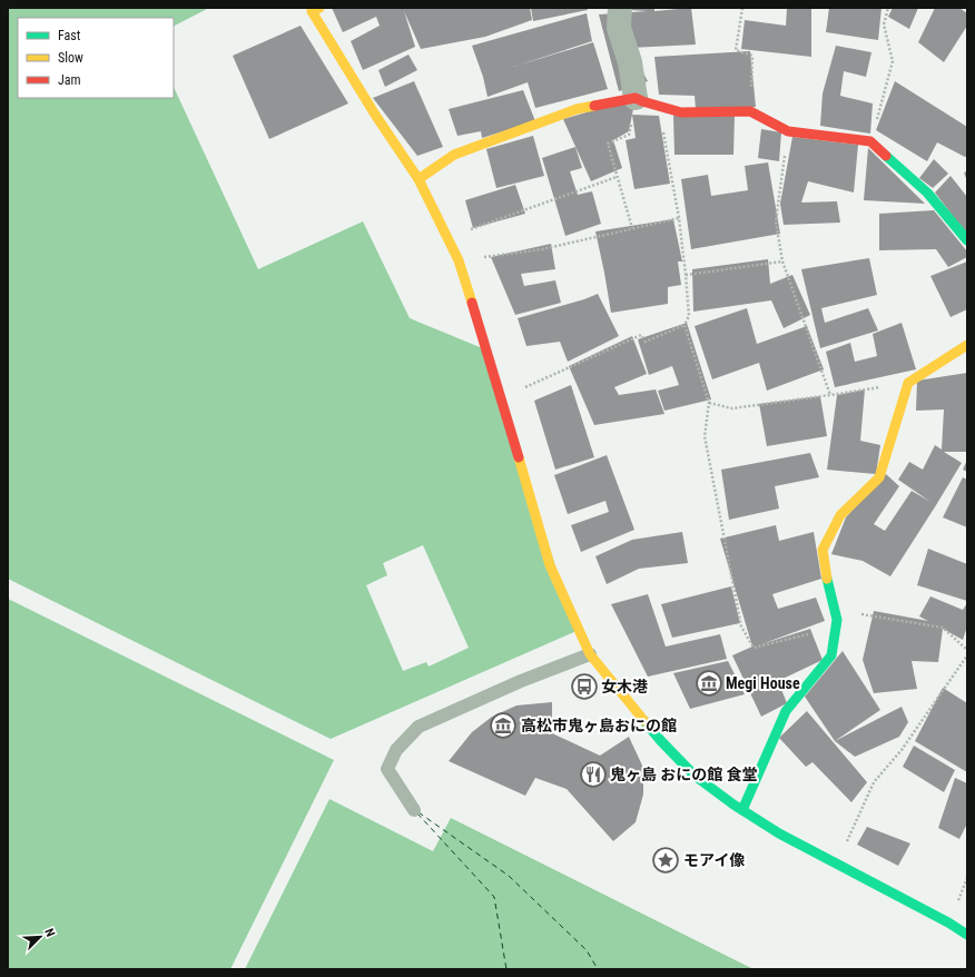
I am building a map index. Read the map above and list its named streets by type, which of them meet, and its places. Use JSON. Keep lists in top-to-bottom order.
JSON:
{
  "places": {
    "museum": ["Megi House", "高松市鬼ヶ島おにの館"],
    "bus stop": ["女木港"],
    "restaurant": ["鬼ヶ島 おにの館 食堂"],
    "place": ["モアイ像"]
  },
  "legend": ["Fast", "Slow", "Jam"],
  "north": "top right"
}
